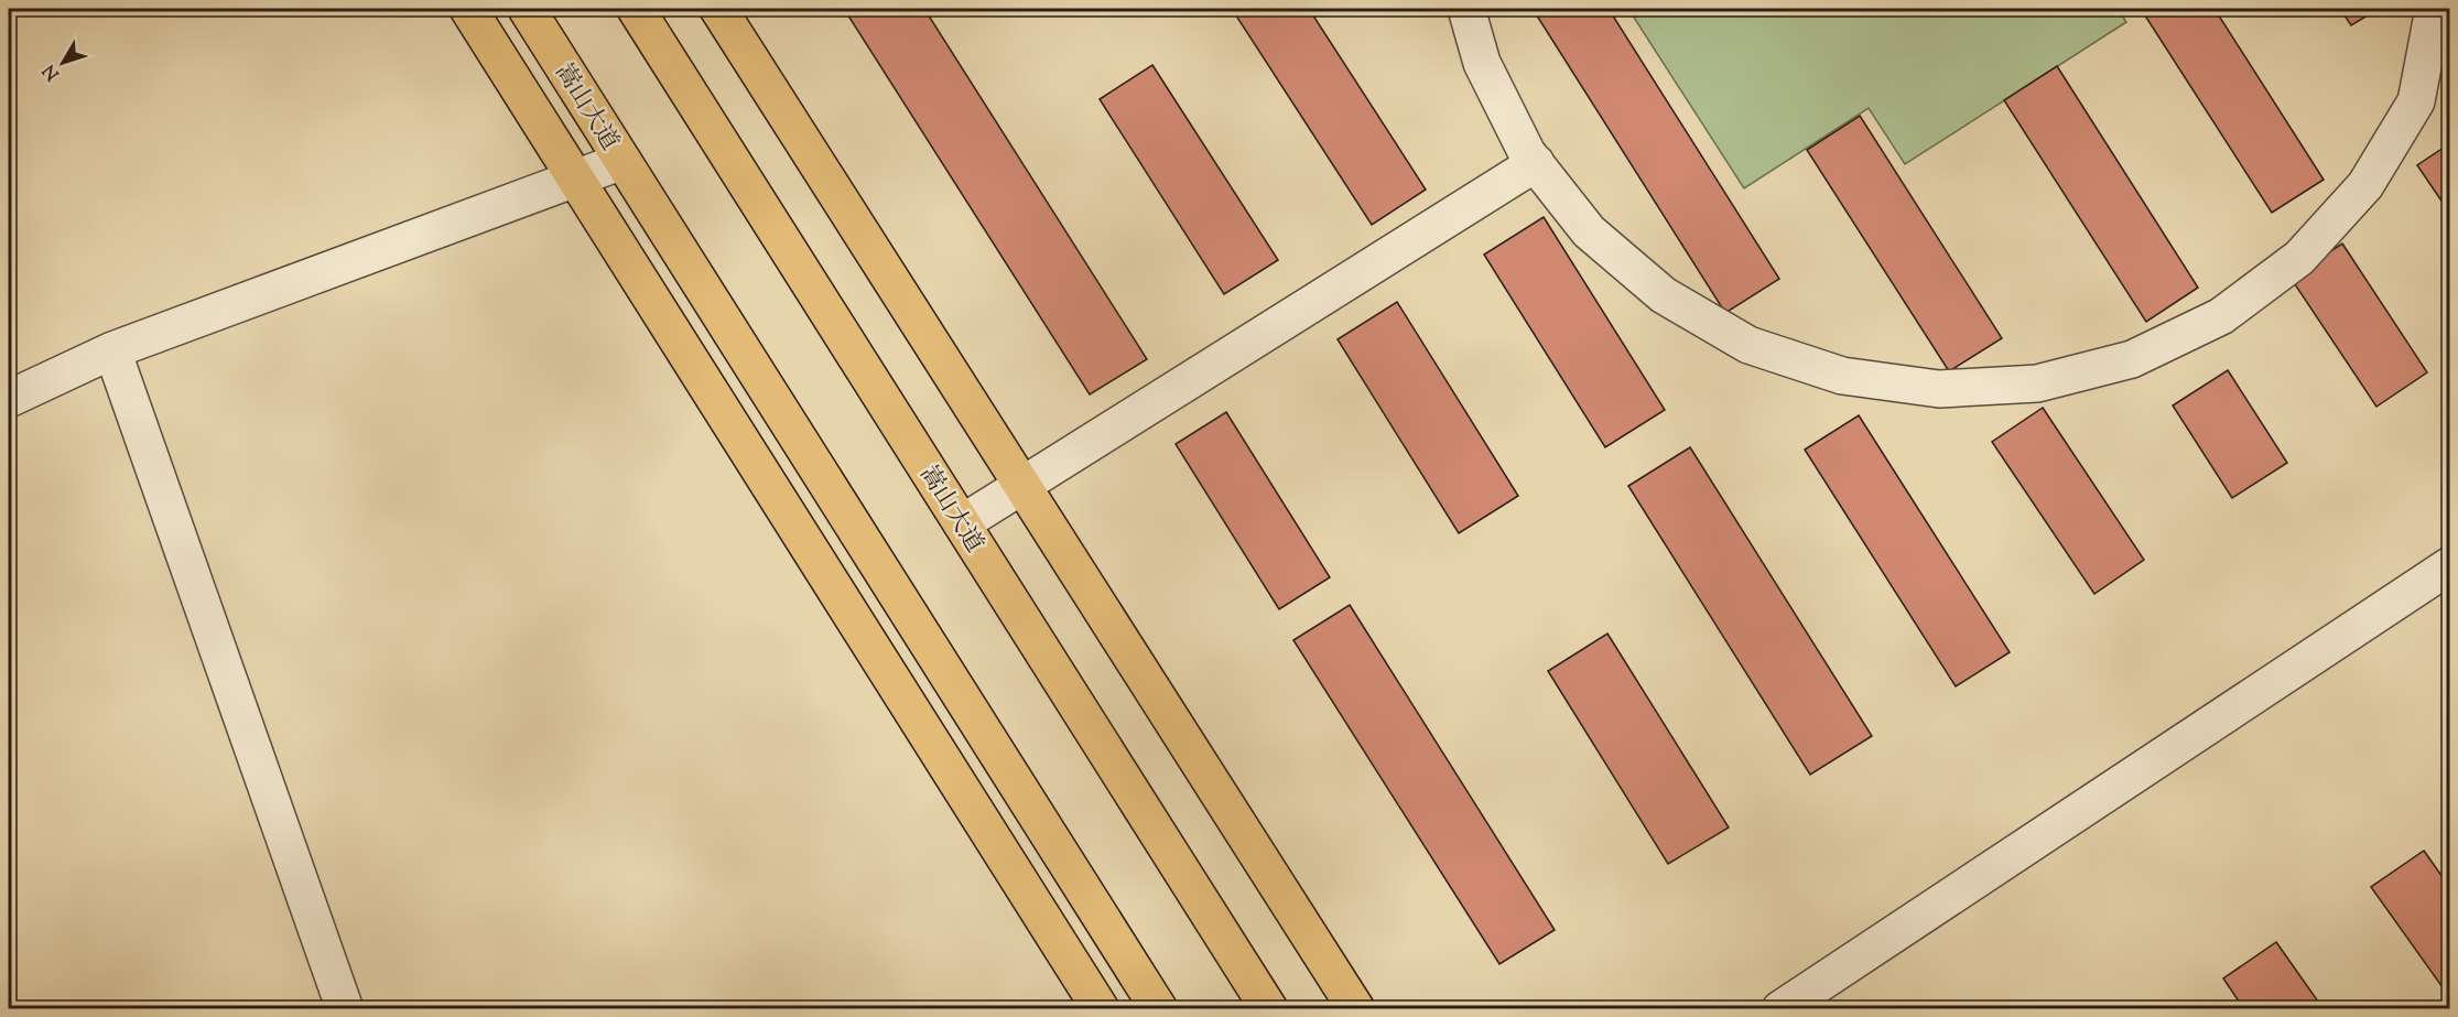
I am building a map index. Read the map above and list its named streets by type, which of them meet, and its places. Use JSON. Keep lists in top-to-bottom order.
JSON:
{
  "streets": {
    "main road": ["嵩山大道"]
  },
  "north": "bottom left"
}
